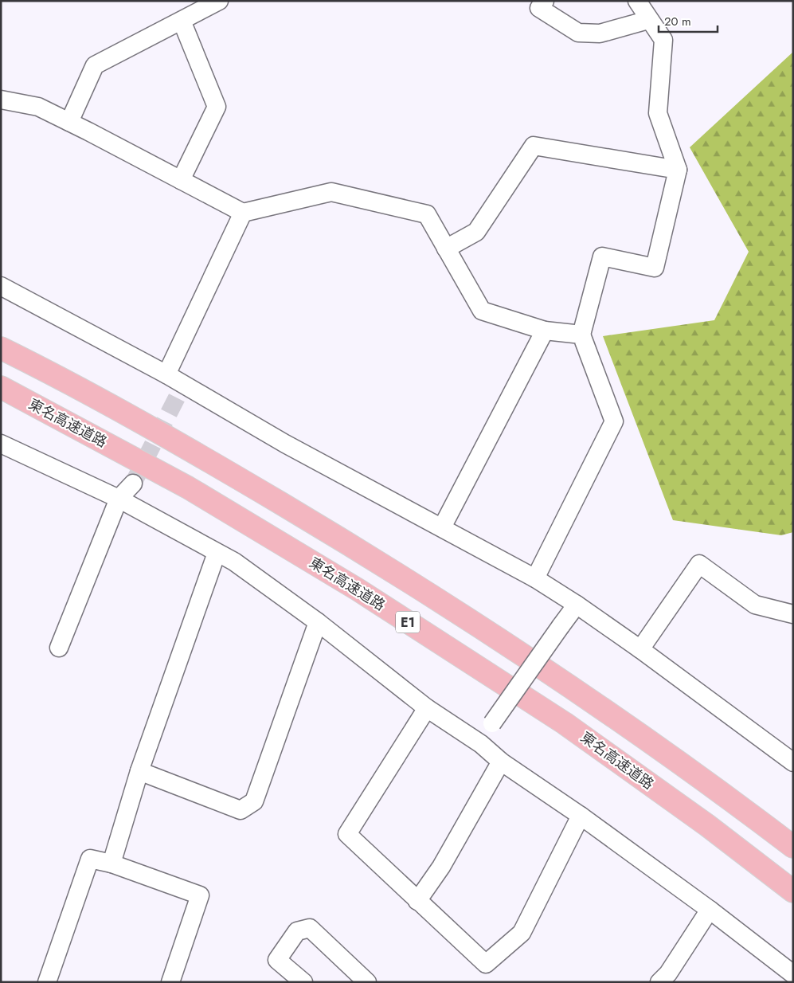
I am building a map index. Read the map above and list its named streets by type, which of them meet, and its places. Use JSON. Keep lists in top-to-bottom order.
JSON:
{
  "streets": {
    "highway": ["東名高速道路", "E1"]
  },
  "scale_bar": "20 m"
}
